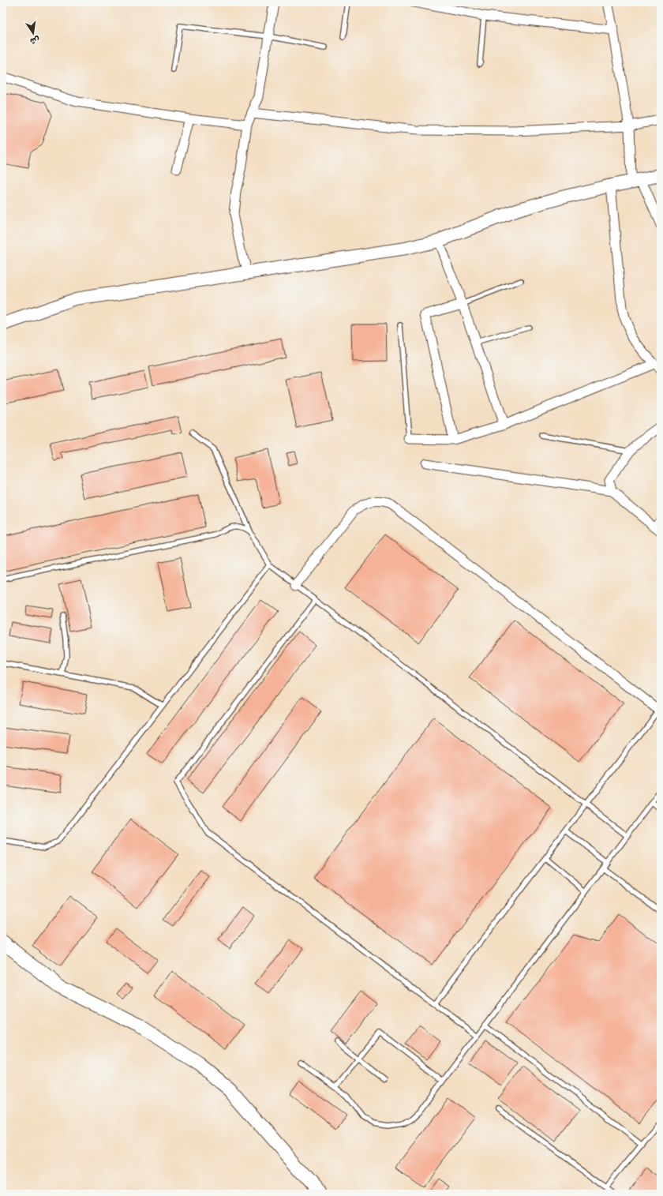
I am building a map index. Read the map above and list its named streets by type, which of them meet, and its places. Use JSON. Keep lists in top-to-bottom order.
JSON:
{
  "north": "bottom"
}
